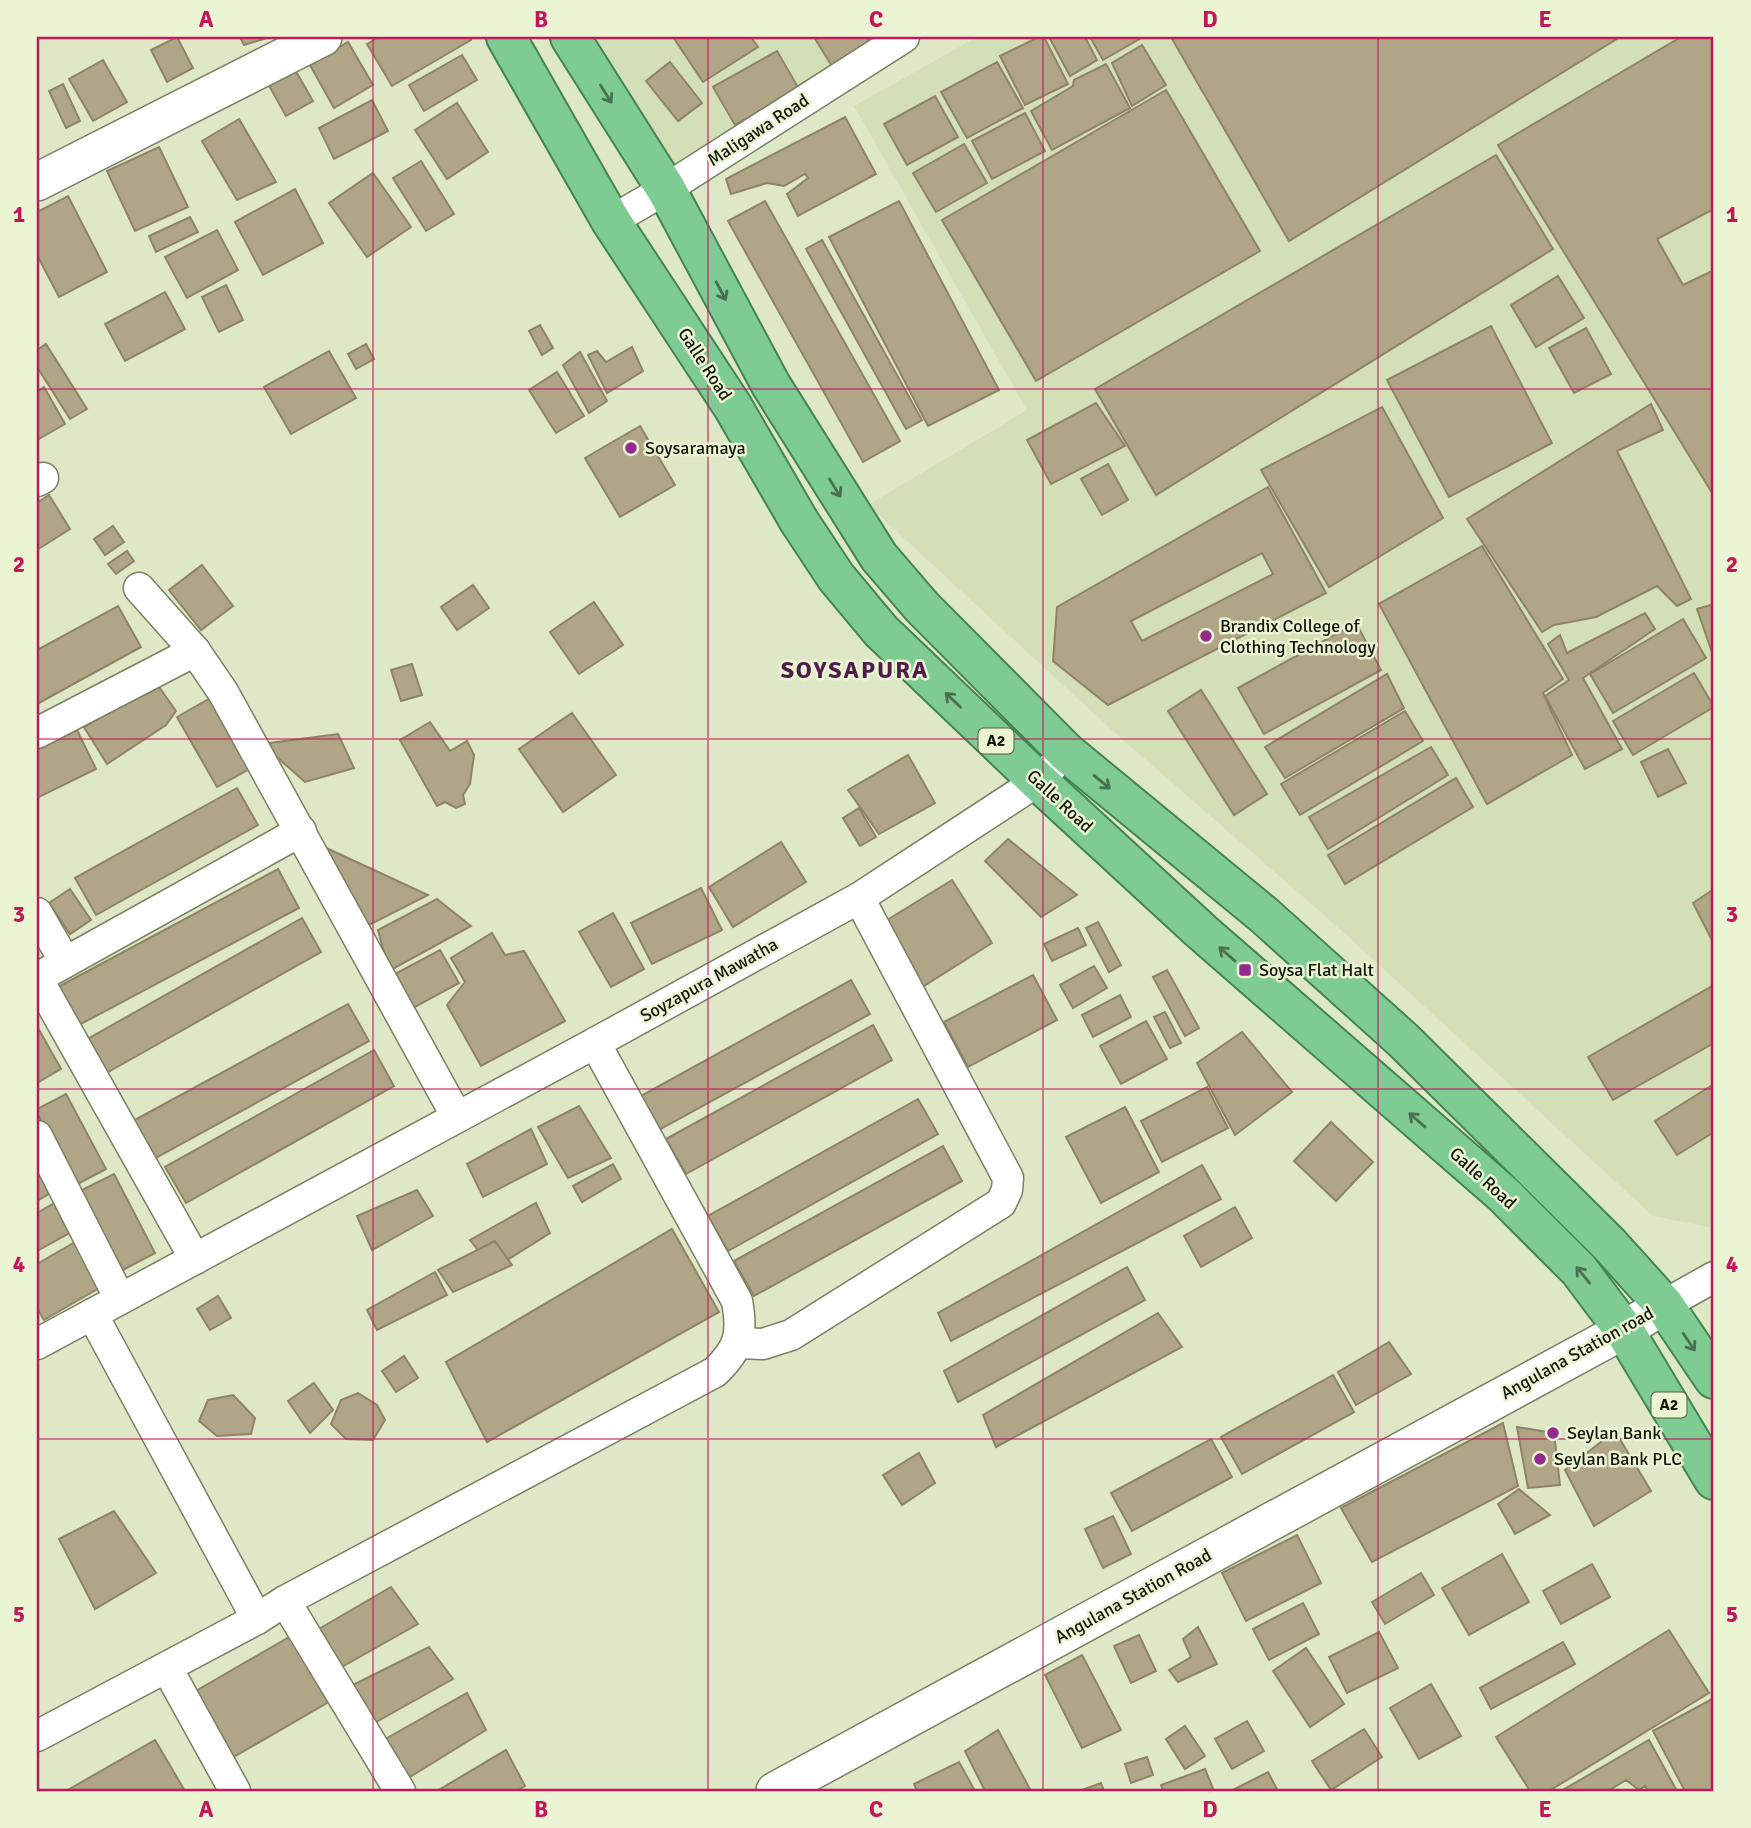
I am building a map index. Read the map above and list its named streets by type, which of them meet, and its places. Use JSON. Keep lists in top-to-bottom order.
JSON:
{
  "streets": {
    "highway": ["Galle Road", "A2"],
    "street": [
      "Maligawa Road",
      "Soyzapura Mawatha",
      "Angulana Station road",
      "Angulana Station Road"
    ]
  },
  "crossings": [
    ["Maligawa Road", "Galle Road"],
    ["Maligawa Road", "A2"],
    ["Galle Road", "Soyzapura Mawatha"],
    ["Galle Road", "Angulana Station road"],
    ["A2", "Soyzapura Mawatha"],
    ["A2", "Angulana Station road"],
    ["Angulana Station road", "Angulana Station Road"]
  ],
  "districts": ["SOYSAPURA"],
  "places": {
    "other": [
      "Soysaramaya",
      "Brandix College of Clothing Technology",
      "Seylan Bank",
      "Seylan Bank PLC"
    ],
    "transit": ["Soysa Flat Halt"]
  },
  "grid": {
    "columns": [
      "A",
      "B",
      "C",
      "D",
      "E"
    ],
    "rows": [
      "1",
      "2",
      "3",
      "4",
      "5"
    ]
  }
}
